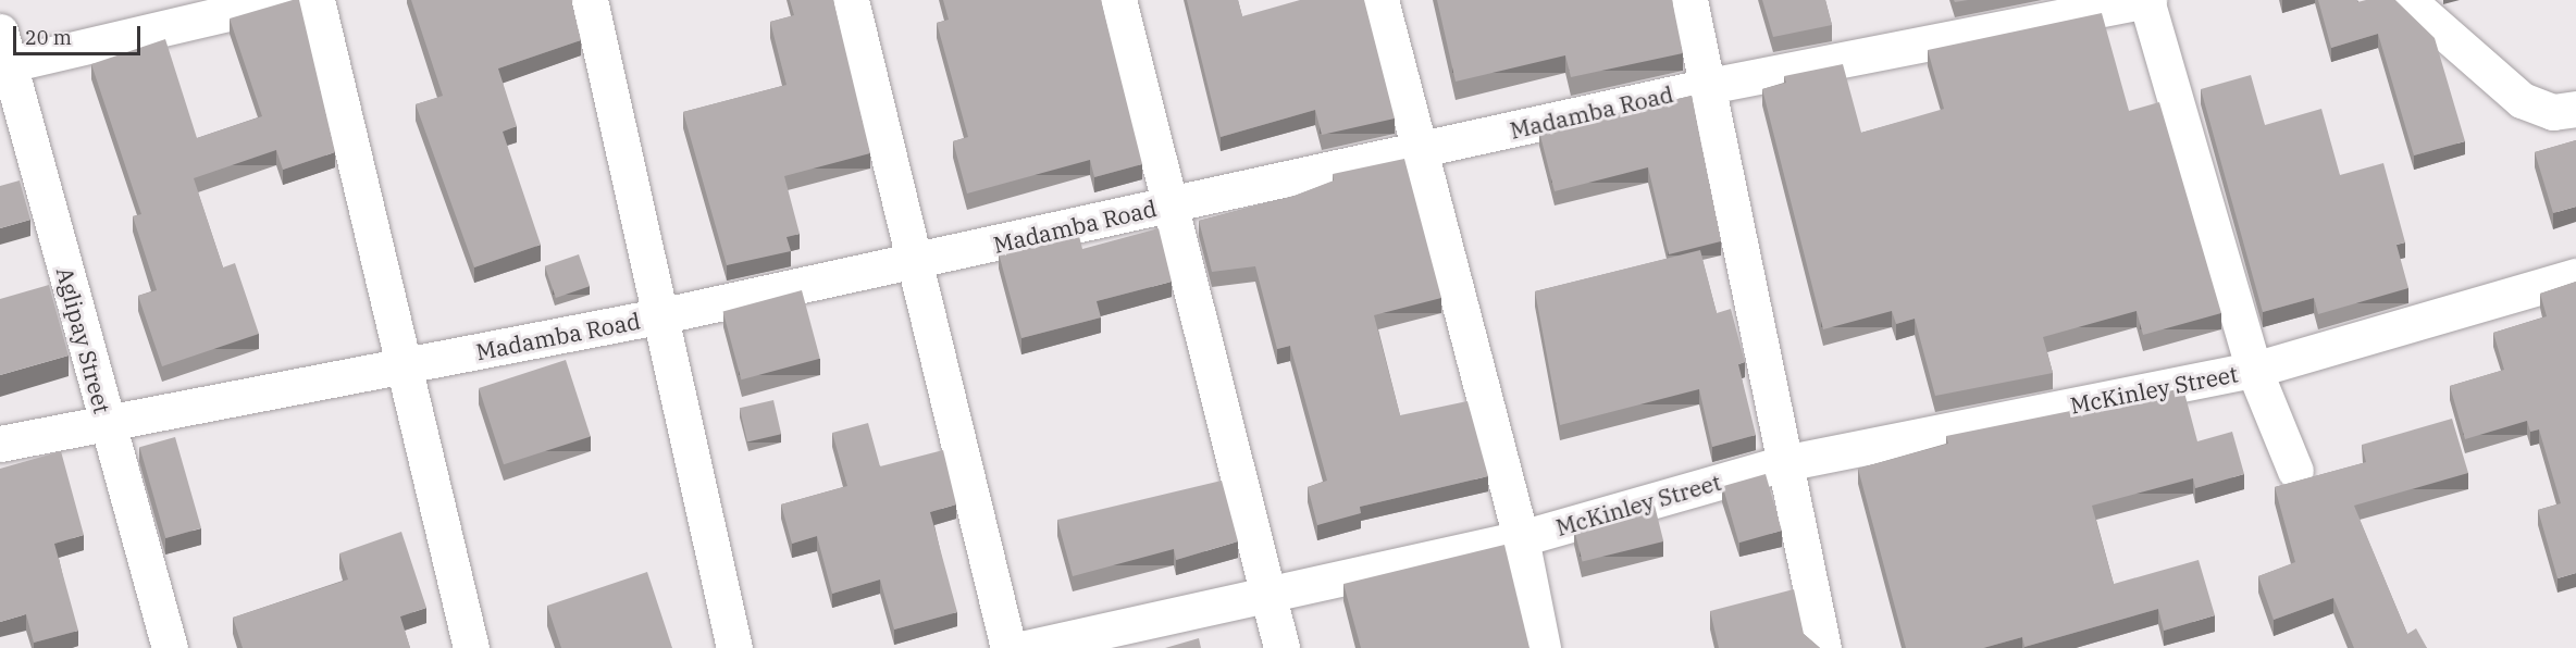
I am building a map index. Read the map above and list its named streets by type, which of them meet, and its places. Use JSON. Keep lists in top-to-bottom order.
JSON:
{
  "streets": {
    "street": ["Madamba Road", "Aglipay Street", "McKinley Street"]
  },
  "crossings": [
    ["Madamba Road", "Aglipay Street"]
  ],
  "scale_bar": "20 m"
}
